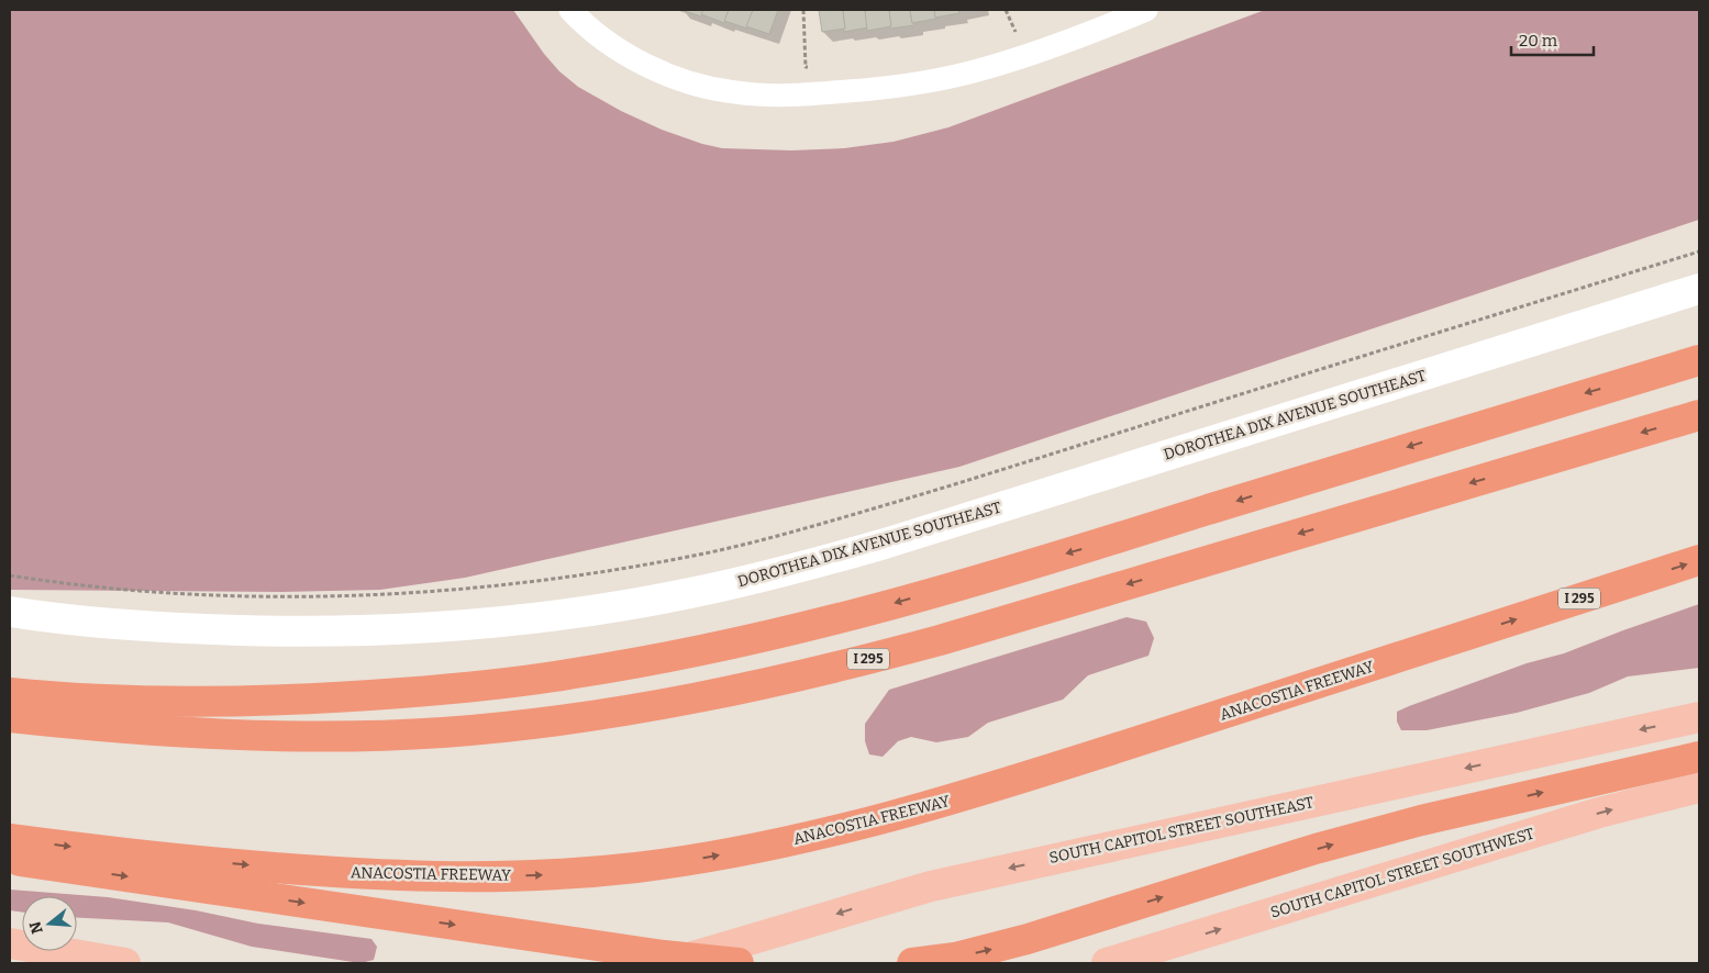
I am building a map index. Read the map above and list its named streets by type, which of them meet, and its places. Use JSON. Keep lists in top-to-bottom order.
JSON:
{
  "streets": {
    "highway": ["I 295", "ANACOSTIA FREEWAY"],
    "main road": ["DOROTHEA DIX AVENUE SOUTHEAST", "SOUTH CAPITOL STREET SOUTHEAST", "SOUTH CAPITOL STREET SOUTHWEST"]
  },
  "one_way": ["SOUTH CAPITOL STREET SOUTHEAST", "SOUTH CAPITOL STREET SOUTHWEST"],
  "scale_bar": "20 m",
  "north": "left"
}
